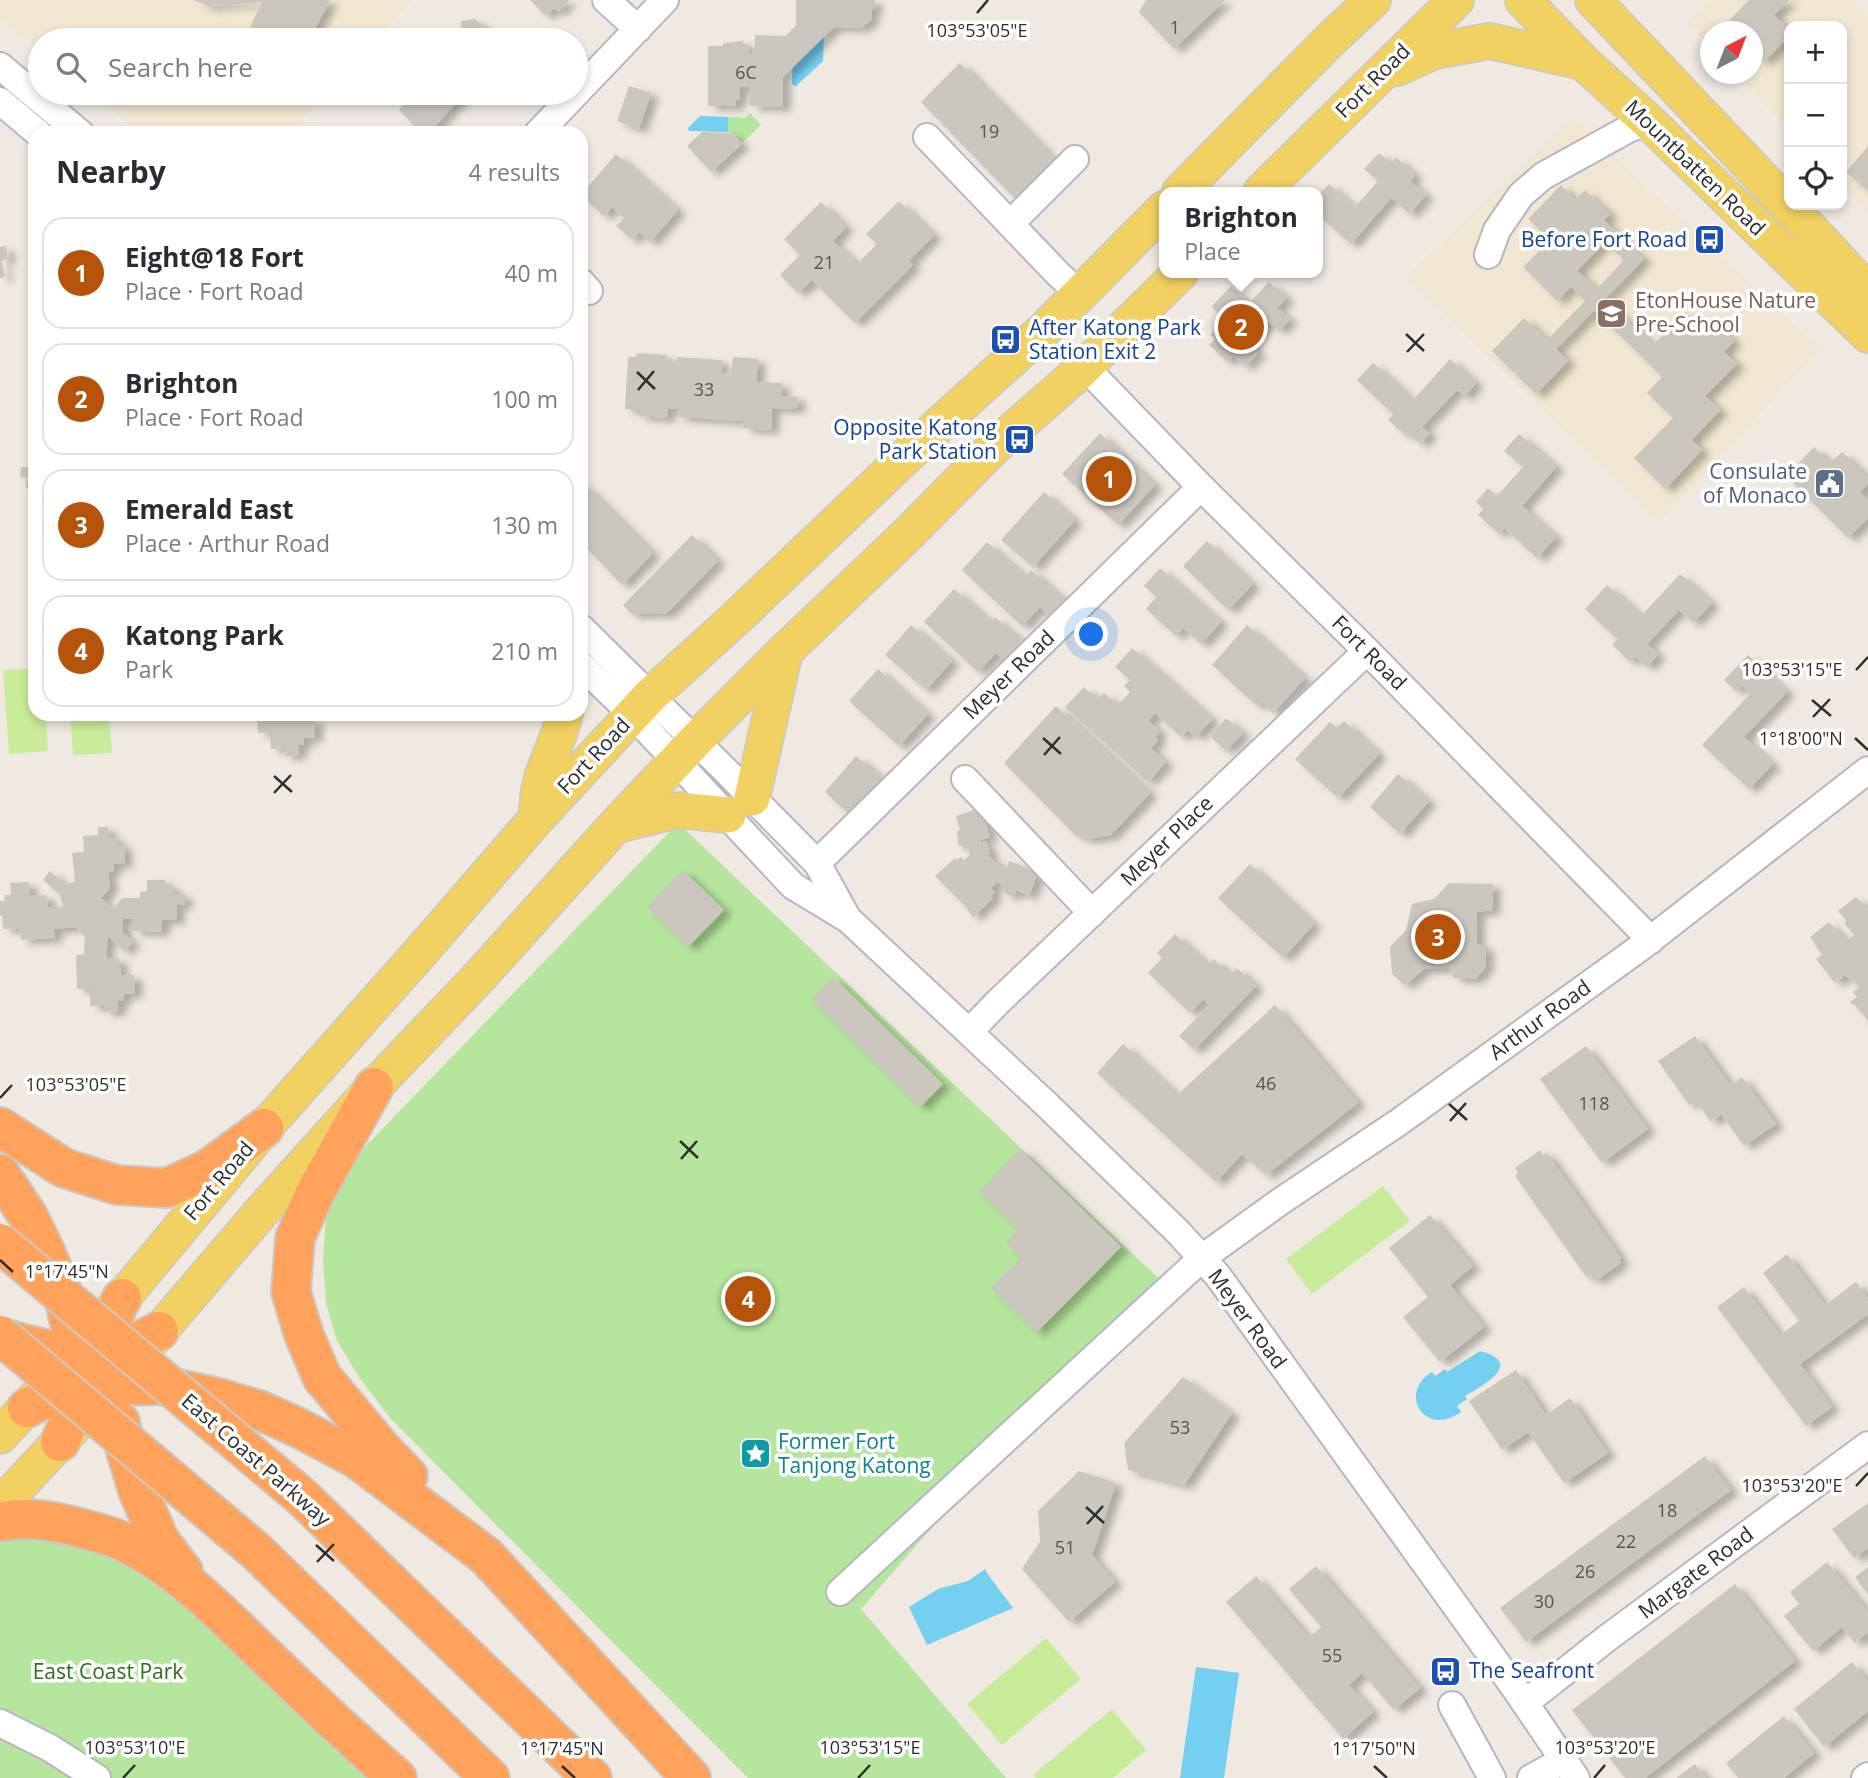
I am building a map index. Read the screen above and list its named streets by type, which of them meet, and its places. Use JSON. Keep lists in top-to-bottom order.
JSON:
{
  "streets": {
    "highway": ["East Coast Parkway"],
    "main road": ["Fort Road", "Mountbatten Road"],
    "street": [
      "Meyer Road",
      "Meyer Place",
      "Arthur Road",
      "Margate Road"
    ]
  },
  "crossings": [
    ["Fort Road", "Meyer Road"],
    ["Fort Road", "Meyer Place"],
    ["Fort Road", "Arthur Road"],
    ["Meyer Road", "Meyer Place"],
    ["Meyer Road", "Arthur Road"],
    ["Meyer Road", "Margate Road"]
  ],
  "parks": ["East Coast Park"],
  "places": {
    "bus stop": [
      "Before Fort Road",
      "After Katong Park Station Exit 2",
      "Opposite Katong Park Station",
      "The Seafront"
    ],
    "school or university": ["EtonHouse Nature Pre-School"],
    "public building": ["Consulate of Monaco"],
    "place": ["Former Fort Tanjong Katong"]
  },
  "house_numbers": [
    "1",
    "6C",
    "19",
    "21",
    "33",
    "46",
    "118",
    "53",
    "18",
    "22",
    "51",
    "26",
    "30",
    "55"
  ],
  "north": "top right",
  "page": {
    "map_buttons": ["+", "−"],
    "search": "Search here",
    "heading": ["Nearby", "4 results"],
    "popup": ["Brighton", "Place"],
    "list": [
      {
        "mark": "1",
        "name": "Eight@18 Fort",
        "note": "Place · Fort Road",
        "value": "40 m"
      },
      {
        "mark": "2",
        "name": "Brighton",
        "note": "Place · Fort Road",
        "value": "100 m"
      },
      {
        "mark": "3",
        "name": "Emerald East",
        "note": "Place · Arthur Road",
        "value": "130 m"
      },
      {
        "mark": "4",
        "name": "Katong Park",
        "note": "Park",
        "value": "210 m"
      }
    ],
    "pins": [
      "2",
      "1",
      "3",
      "4"
    ]
  },
  "coordinates": [
    "103°53'05\"E",
    "103°53'15\"E",
    "1°18'00\"N",
    "1°17'45\"N",
    "103°53'20\"E",
    "103°53'10\"E",
    "1°17'50\"N"
  ]
}
